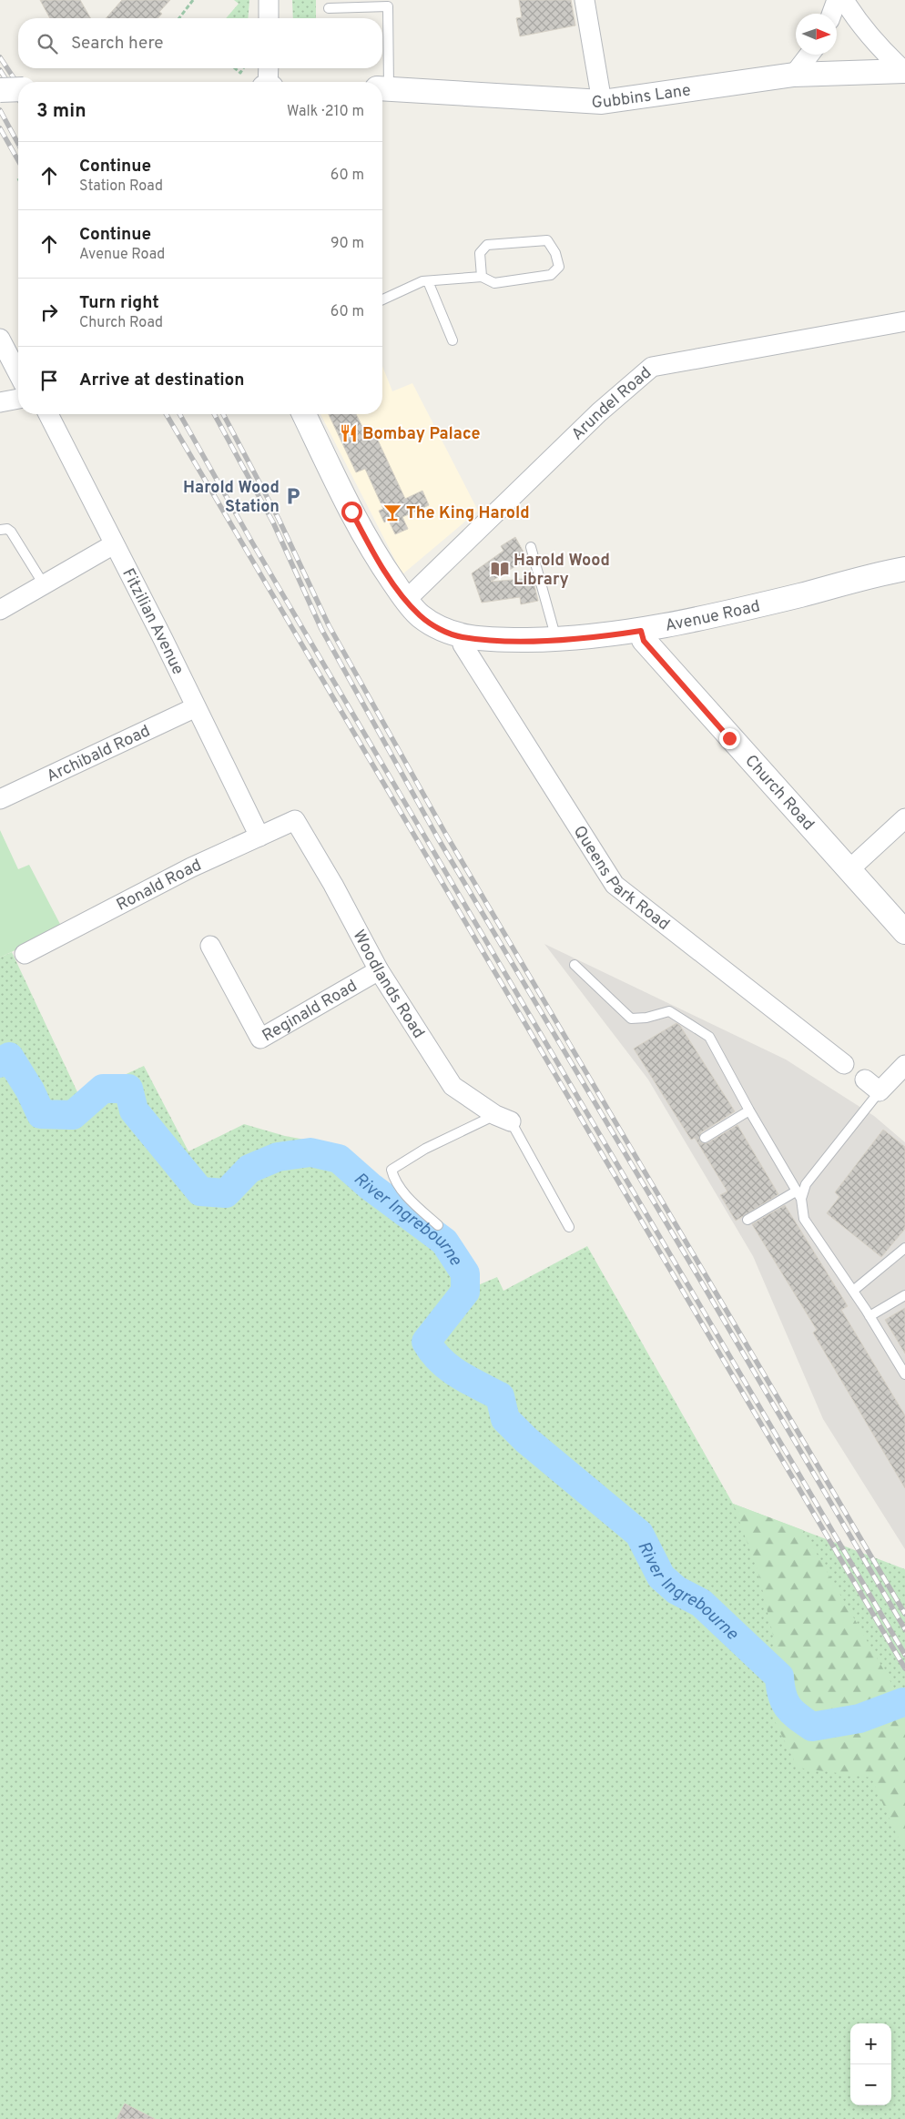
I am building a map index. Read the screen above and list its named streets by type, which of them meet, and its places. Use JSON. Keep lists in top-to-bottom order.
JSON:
{
  "streets": {
    "street": [
      "Gubbins Lane",
      "Arundel Road",
      "Avenue Road",
      "Fitzilian Avenue",
      "Archibald Road",
      "Church Road",
      "Queens Park Road",
      "Ronald Road",
      "Woodlands Road",
      "Reginald Road"
    ]
  },
  "crossings": [
    ["Arundel Road", "Avenue Road"],
    ["Avenue Road", "Church Road"],
    ["Avenue Road", "Queens Park Road"],
    ["Fitzilian Avenue", "Archibald Road"],
    ["Fitzilian Avenue", "Ronald Road"],
    ["Ronald Road", "Woodlands Road"],
    ["Woodlands Road", "Reginald Road"]
  ],
  "water": ["River Ingrebourne"],
  "places": {
    "restaurant": ["Bombay Palace"],
    "parking": ["Harold Wood Station"],
    "bar": ["The King Harold"],
    "library": ["Harold Wood Library"]
  },
  "north": "right",
  "page": {
    "search": "Search here",
    "heading": ["3 min", "Walk · 210 m"],
    "list": [
      ["Continue", "Station Road", "60 m"],
      ["Continue", "Avenue Road", "90 m"],
      ["Turn right", "Church Road", "60 m"],
      "Arrive at destination"
    ],
    "map_buttons": ["+", "−"]
  }
}
